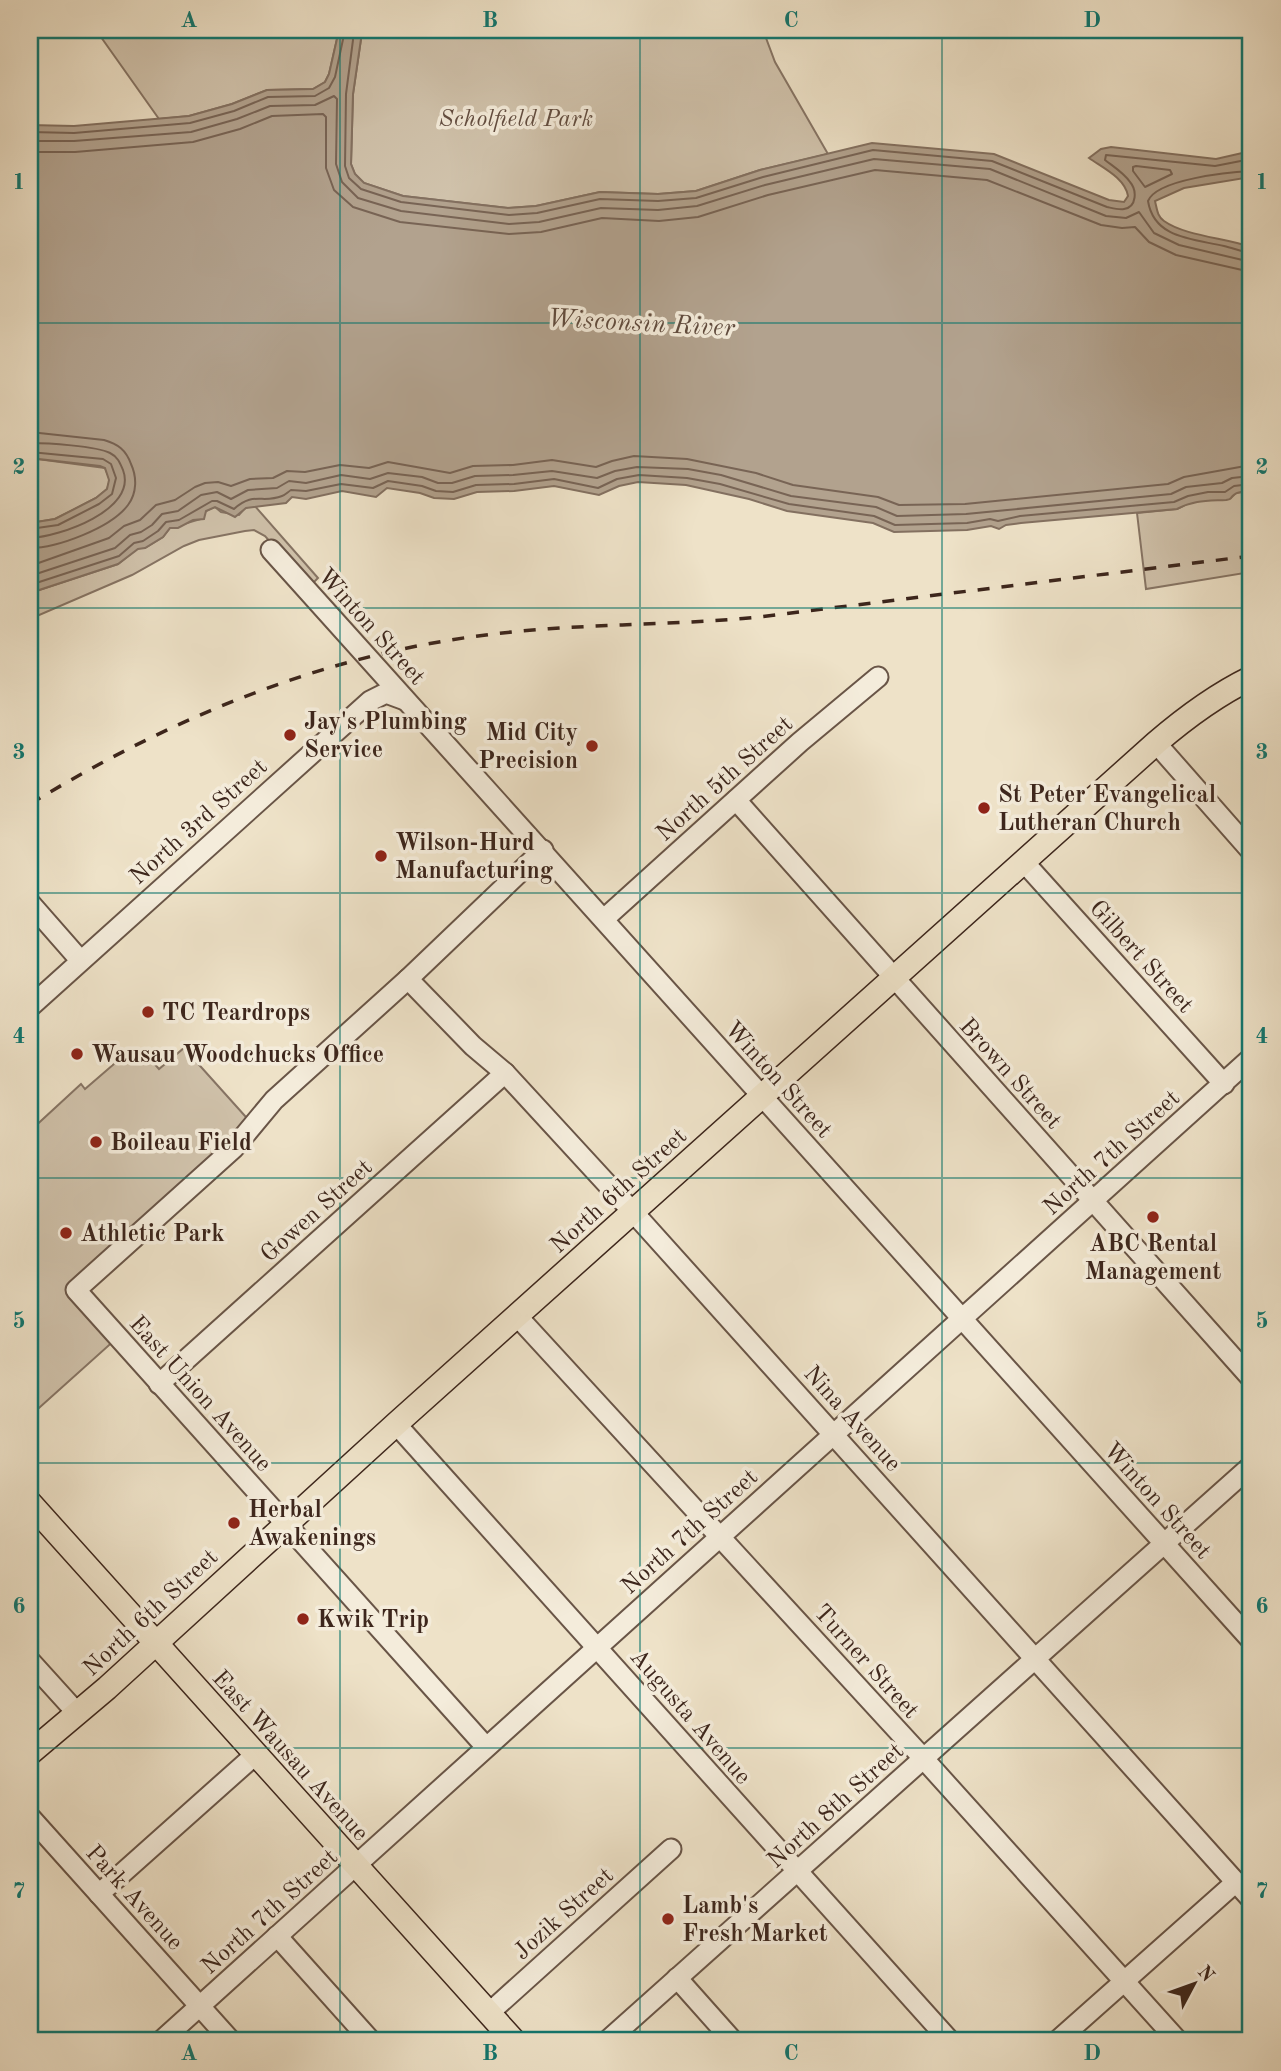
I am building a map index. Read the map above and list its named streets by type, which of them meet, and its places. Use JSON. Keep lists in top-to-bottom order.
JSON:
{
  "streets": {
    "main road": ["North 6th Street", "East Wausau Avenue"],
    "street": [
      "Winton Street",
      "North 5th Street",
      "North 3rd Street",
      "Gilbert Street",
      "Brown Street",
      "North 7th Street",
      "Gowen Street",
      "East Union Avenue",
      "Nina Avenue",
      "Turner Street",
      "Augusta Avenue",
      "North 8th Street",
      "Park Avenue",
      "Jozik Street"
    ]
  },
  "crossings": [
    ["Winton Street", "North 5th Street"],
    ["Winton Street", "North 3rd Street"],
    ["Winton Street", "North 7th Street"],
    ["Winton Street", "North 6th Street"],
    ["Winton Street", "North 8th Street"],
    ["North 5th Street", "Brown Street"],
    ["Gilbert Street", "North 7th Street"],
    ["Gilbert Street", "North 6th Street"],
    ["Brown Street", "North 7th Street"],
    ["Brown Street", "North 6th Street"],
    ["North 7th Street", "East Union Avenue"],
    ["North 7th Street", "Nina Avenue"],
    ["North 7th Street", "Turner Street"],
    ["North 7th Street", "Augusta Avenue"],
    ["North 7th Street", "East Wausau Avenue"],
    ["North 7th Street", "Park Avenue"],
    ["North 6th Street", "East Union Avenue"],
    ["North 6th Street", "Nina Avenue"],
    ["North 6th Street", "Turner Street"],
    ["North 6th Street", "Augusta Avenue"],
    ["North 6th Street", "East Wausau Avenue"],
    ["Gowen Street", "East Union Avenue"],
    ["Gowen Street", "Nina Avenue"],
    ["East Union Avenue", "Nina Avenue"],
    ["Nina Avenue", "North 8th Street"],
    ["Turner Street", "North 8th Street"],
    ["Augusta Avenue", "North 8th Street"],
    ["East Wausau Avenue", "Jozik Street"]
  ],
  "water": ["Wisconsin River"],
  "parks": ["Scholfield Park"],
  "places": [
    "Jay's Plumbing Service",
    "Mid City Precision",
    "St Peter Evangelical Lutheran Church",
    "Wilson-Hurd Manufacturing",
    "TC Teardrops",
    "Wausau Woodchucks Office",
    "Boileau Field",
    "ABC Rental Management",
    "Athletic Park",
    "Herbal Awakenings",
    "Kwik Trip",
    "Lamb's Fresh Market"
  ],
  "north": "top right",
  "grid": {
    "columns": [
      "A",
      "B",
      "C",
      "D"
    ],
    "rows": [
      "1",
      "2",
      "3",
      "4",
      "5",
      "6",
      "7"
    ]
  }
}
